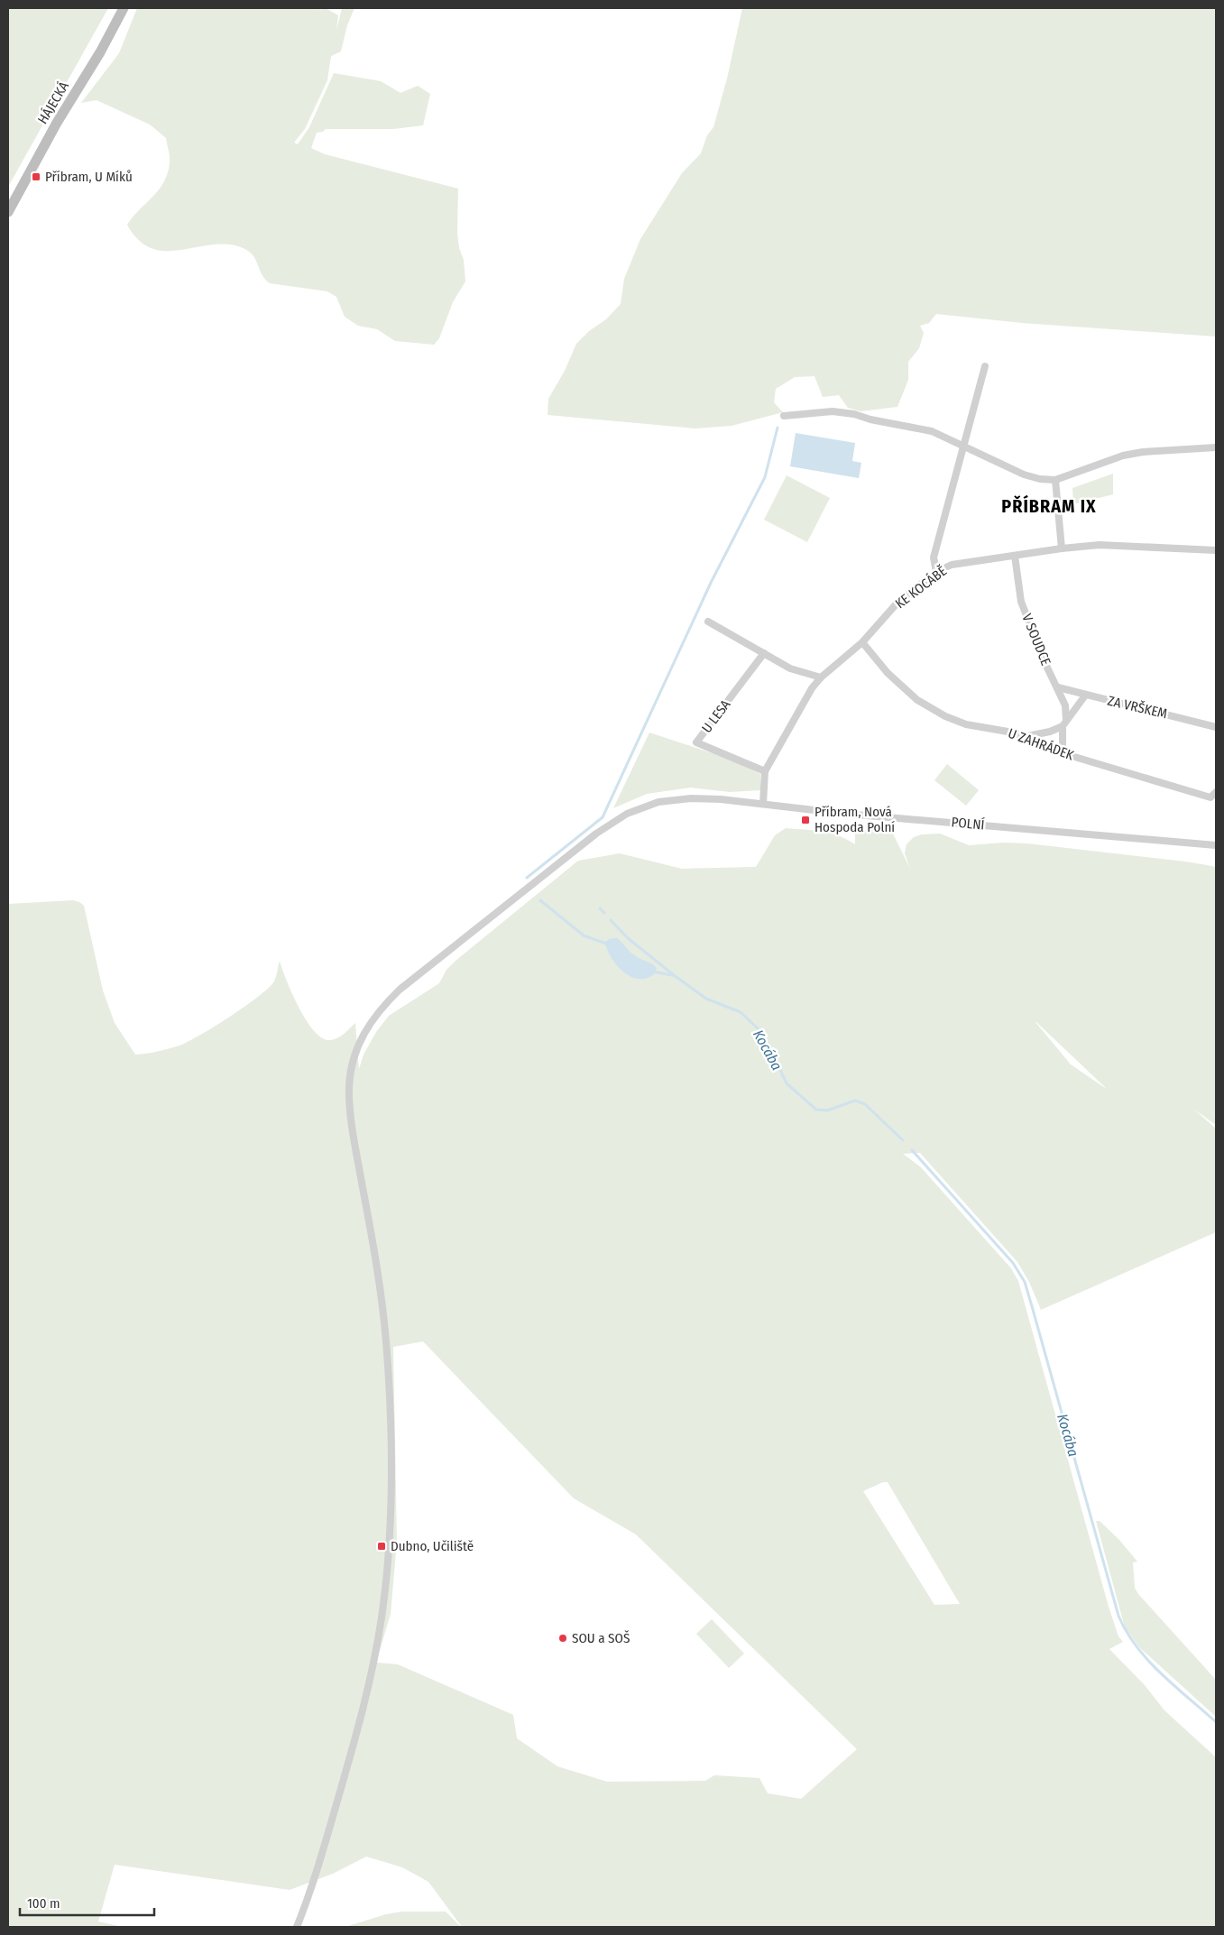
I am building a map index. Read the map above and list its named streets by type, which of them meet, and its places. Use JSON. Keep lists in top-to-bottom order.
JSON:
{
  "streets": {
    "main road": ["HÁJECKÁ"],
    "street": [
      "KE KOCÁBĚ",
      "V SOUDCE",
      "ZA VRŠKEM",
      "U LESA",
      "U ZAHRÁDEK",
      "POLNÍ"
    ]
  },
  "crossings": [
    ["KE KOCÁBĚ", "V SOUDCE"],
    ["KE KOCÁBĚ", "U LESA"],
    ["KE KOCÁBĚ", "U ZAHRÁDEK"],
    ["KE KOCÁBĚ", "POLNÍ"],
    ["V SOUDCE", "ZA VRŠKEM"],
    ["V SOUDCE", "U ZAHRÁDEK"]
  ],
  "districts": ["PŘÍBRAM IX"],
  "water": ["Kocába"],
  "places": {
    "transit": ["Příbram, U Míků", "Příbram, Nová Hospoda Polní", "Dubno, Učiliště"],
    "other": ["SOU a SOŠ"]
  },
  "scale_bar": "100 m"
}
